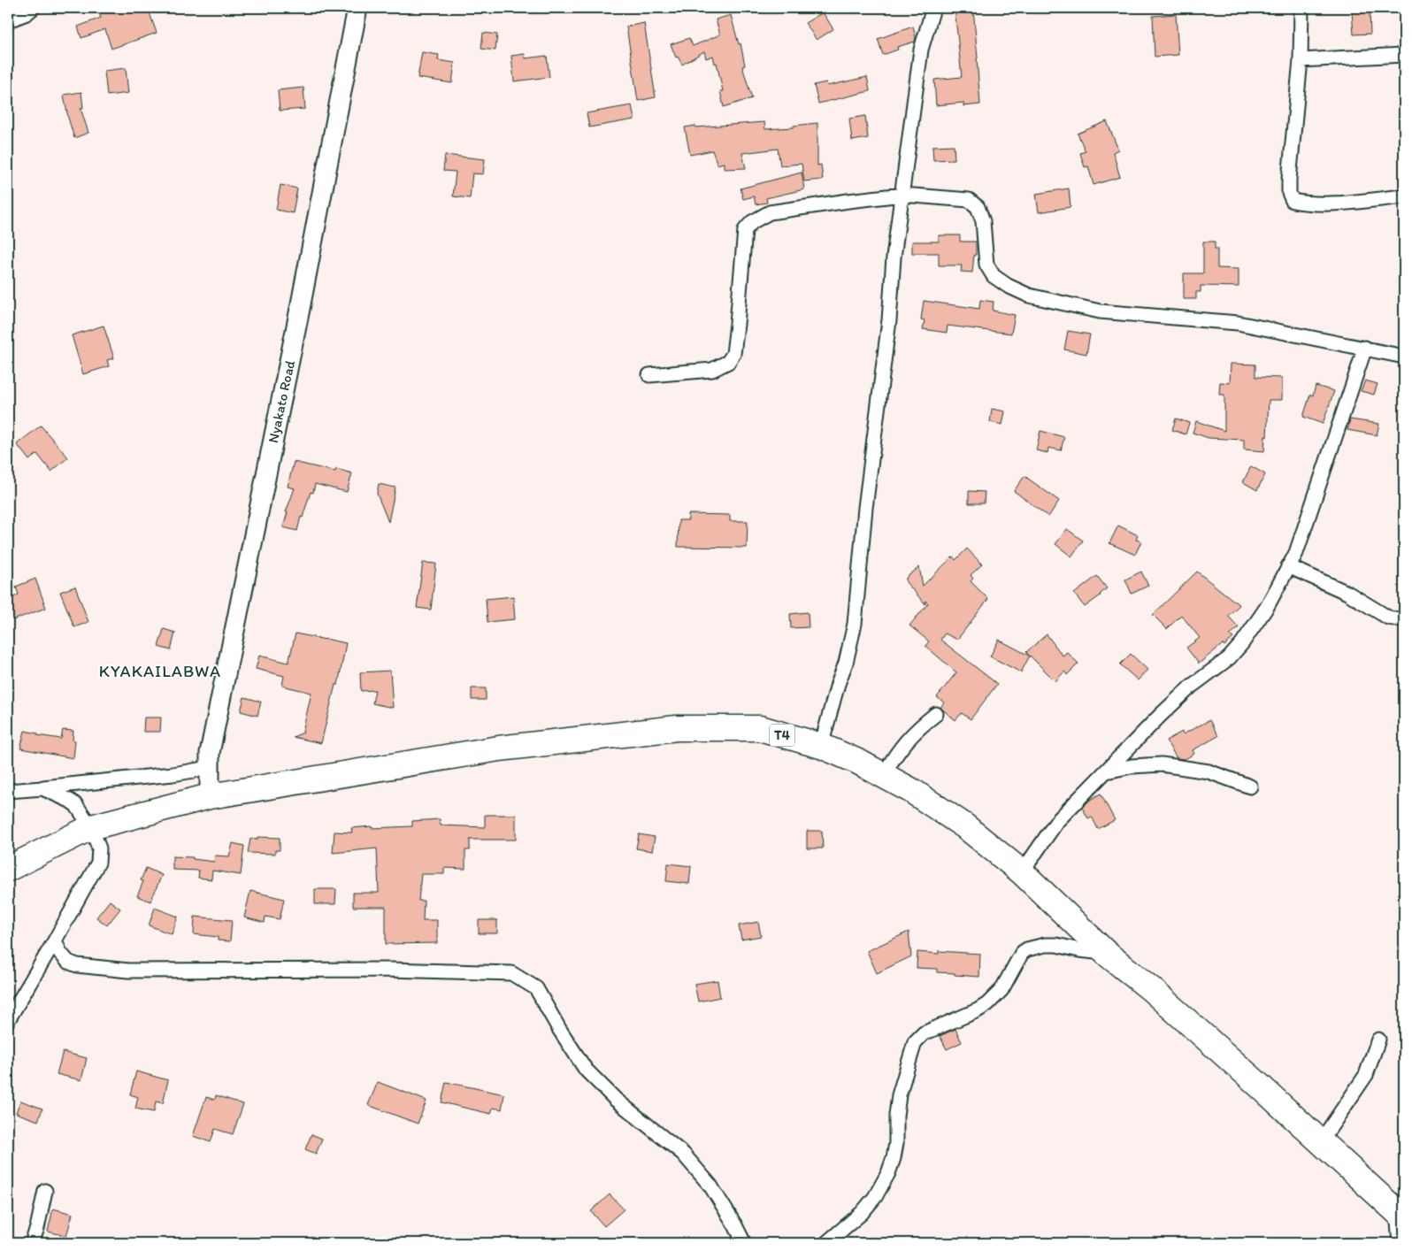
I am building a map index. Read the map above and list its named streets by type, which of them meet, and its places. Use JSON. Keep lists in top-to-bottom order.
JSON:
{
  "streets": {
    "highway": ["T4"],
    "street": ["Nyakato Road"]
  },
  "crossings": [
    ["Nyakato Road", "T4"]
  ],
  "districts": ["KYAKAILABWA"]
}
